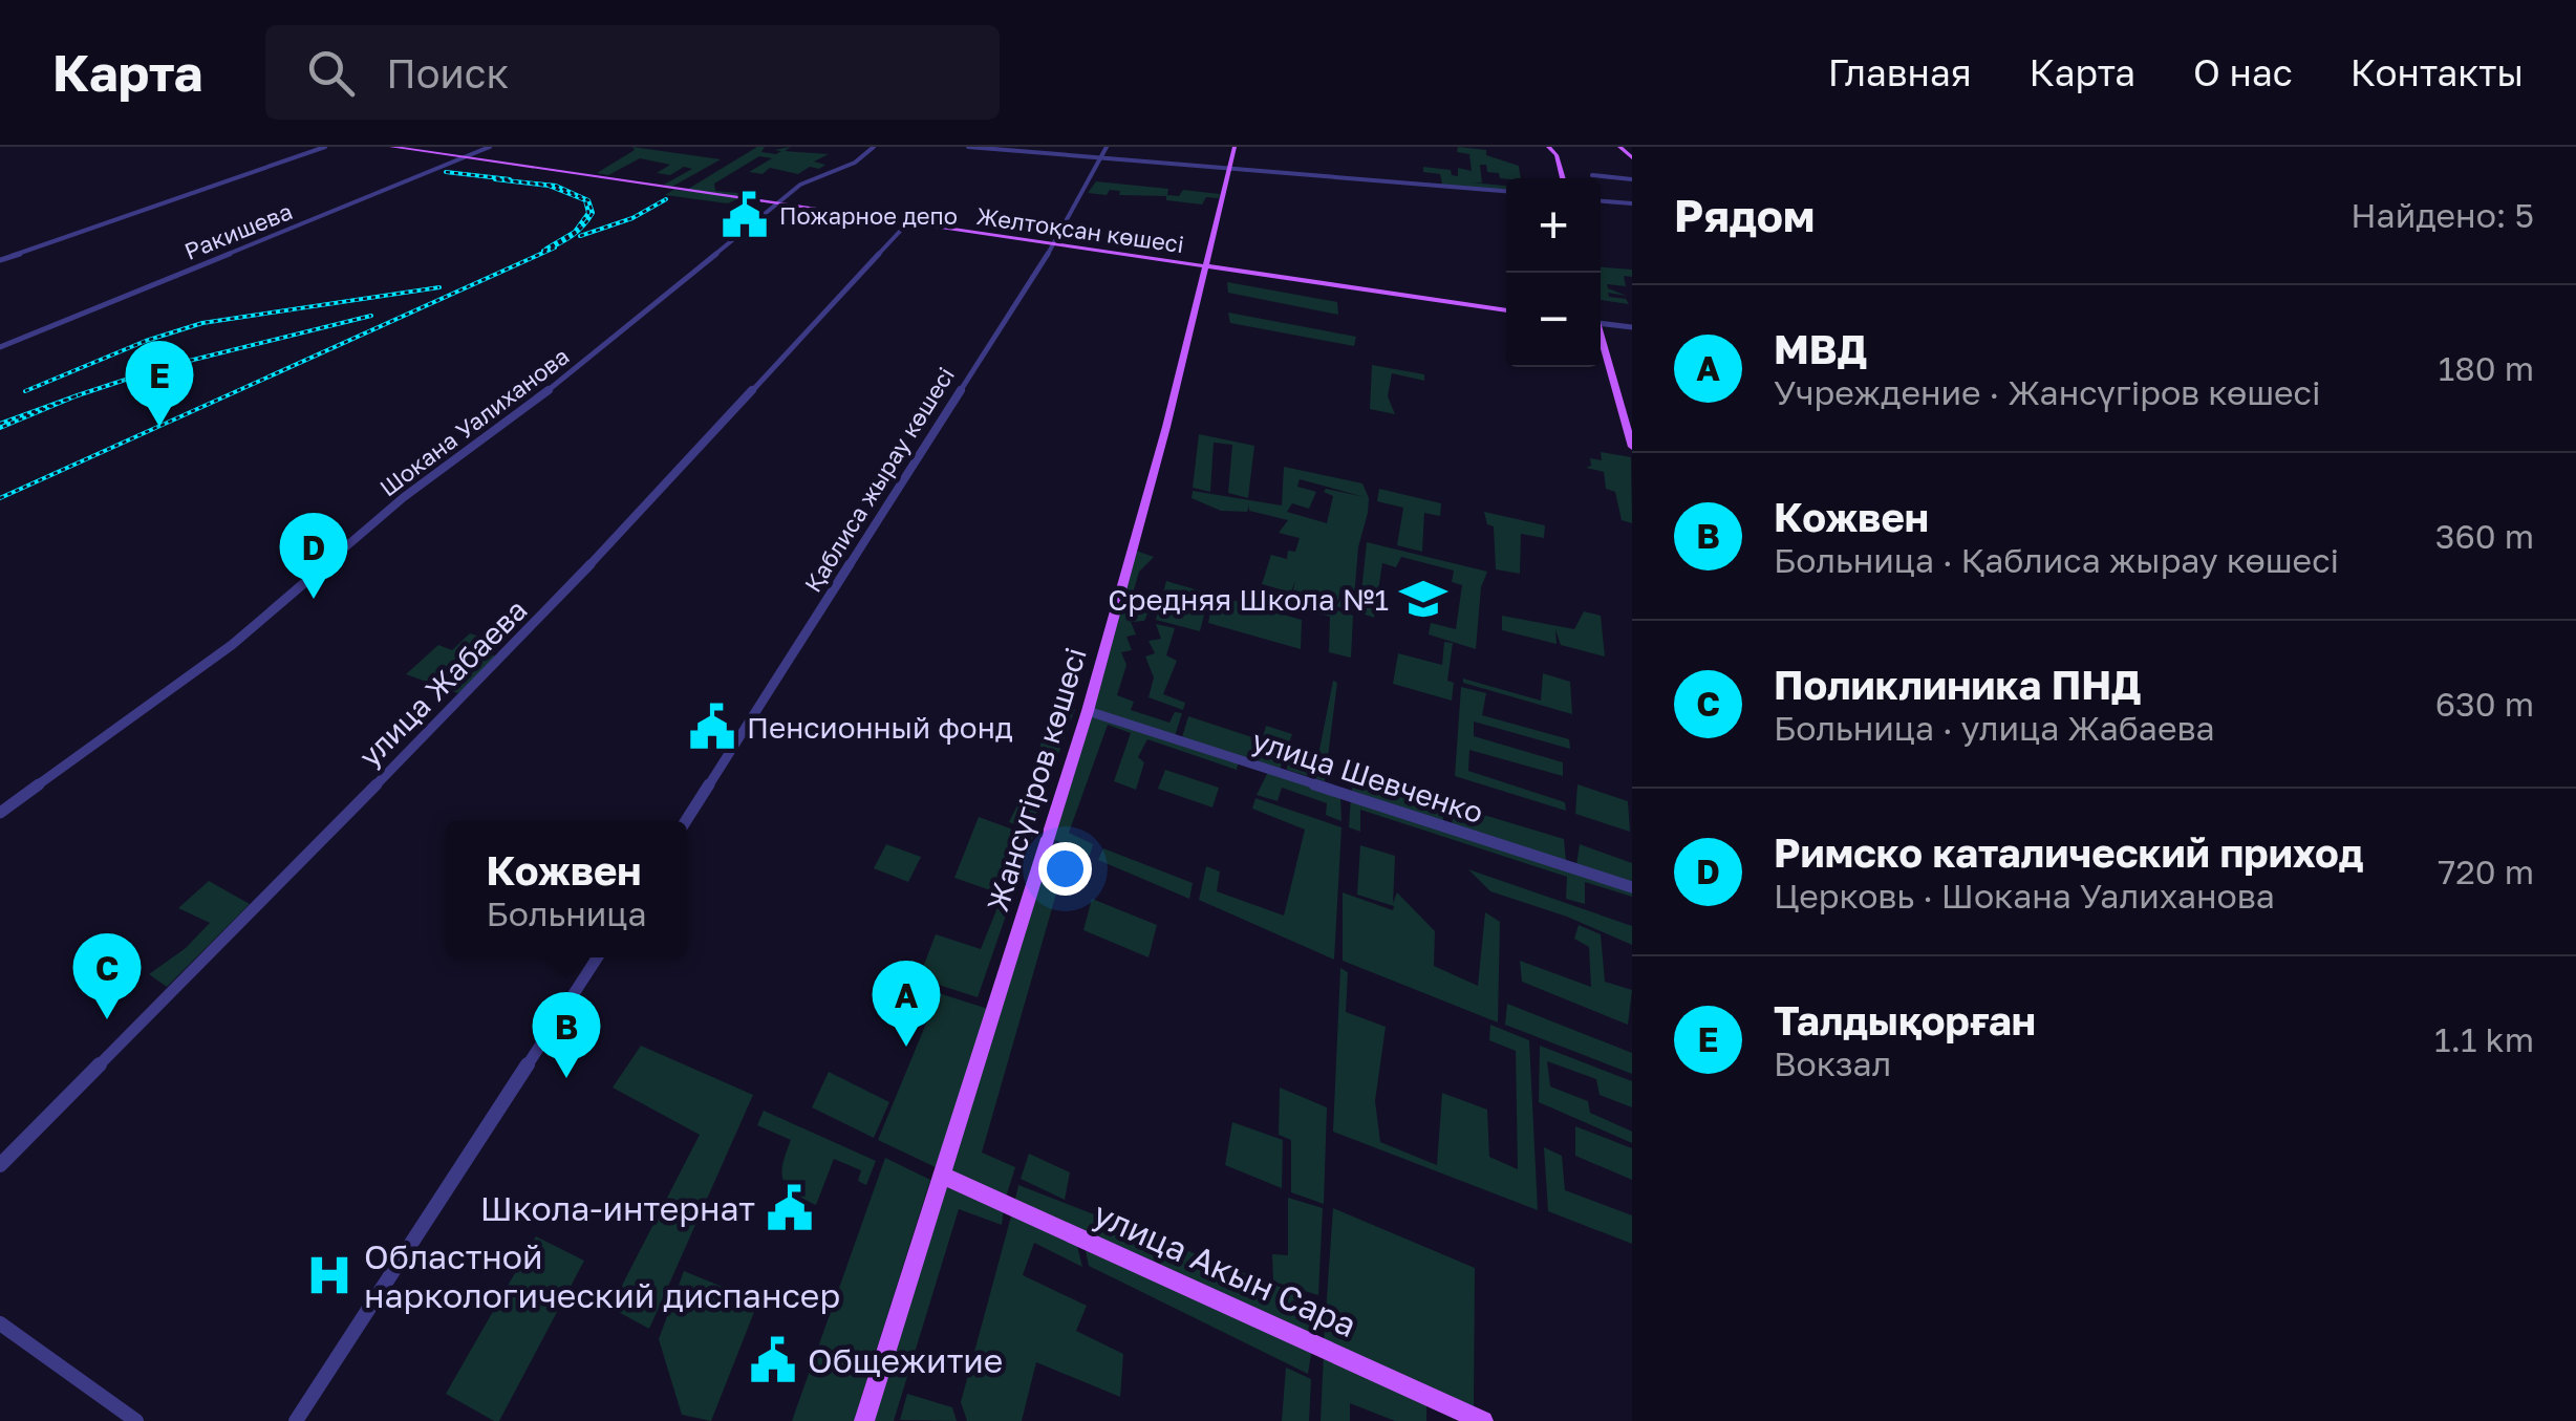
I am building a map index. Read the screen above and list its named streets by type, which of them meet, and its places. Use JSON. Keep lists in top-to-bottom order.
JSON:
{
  "streets": {
    "main road": ["Желтоқсан көшесі", "Жансүгіров көшесі", "улица Акын Сара"],
    "street": [
      "Ракишева",
      "Шокана Уалиханова",
      "Қаблиса жырау көшесі",
      "улица Жабаева",
      "улица Шевченко"
    ]
  },
  "crossings": [
    ["Желтоқсан көшесі", "Ракишева"],
    ["Желтоқсан көшесі", "Шокана Уалиханова"],
    ["Желтоқсан көшесі", "Қаблиса жырау көшесі"],
    ["Желтоқсан көшесі", "улица Жабаева"],
    ["Желтоқсан көшесі", "Жансүгіров көшесі"],
    ["улица Шевченко", "Жансүгіров көшесі"],
    ["Жансүгіров көшесі", "улица Акын Сара"]
  ],
  "places": {
    "public building": [
      "Пожарное депо",
      "Пенсионный фонд",
      "Школа-интернат",
      "Общежитие"
    ],
    "school or university": ["Средняя Школа №1"],
    "hospital": ["Областной наркологический диспансер"]
  },
  "page": {
    "header": "Карта",
    "search": "Поиск",
    "nav": [
      "Главная",
      "Карта",
      "О нас",
      "Контакты"
    ],
    "heading": ["Рядом", "Найдено: 5"],
    "map_buttons": ["+", "−"],
    "list": [
      {
        "mark": "A",
        "name": "МВД",
        "note": "Учреждение · Жансүгіров көшесі",
        "value": "180 m"
      },
      {
        "mark": "B",
        "name": "Кожвен",
        "note": "Больница · Қаблиса жырау көшесі",
        "value": "360 m"
      },
      {
        "mark": "C",
        "name": "Поликлиника ПНД",
        "note": "Больница · улица Жабаева",
        "value": "630 m"
      },
      {
        "mark": "D",
        "name": "Римско каталический приход",
        "note": "Церковь · Шокана Уалиханова",
        "value": "720 m"
      },
      {
        "mark": "E",
        "name": "Талдықорған",
        "note": "Вокзал",
        "value": "1.1 km"
      }
    ],
    "pins": [
      "E",
      "D",
      "C",
      "A",
      "B"
    ],
    "popup": ["Кожвен", "Больница"]
  }
}
